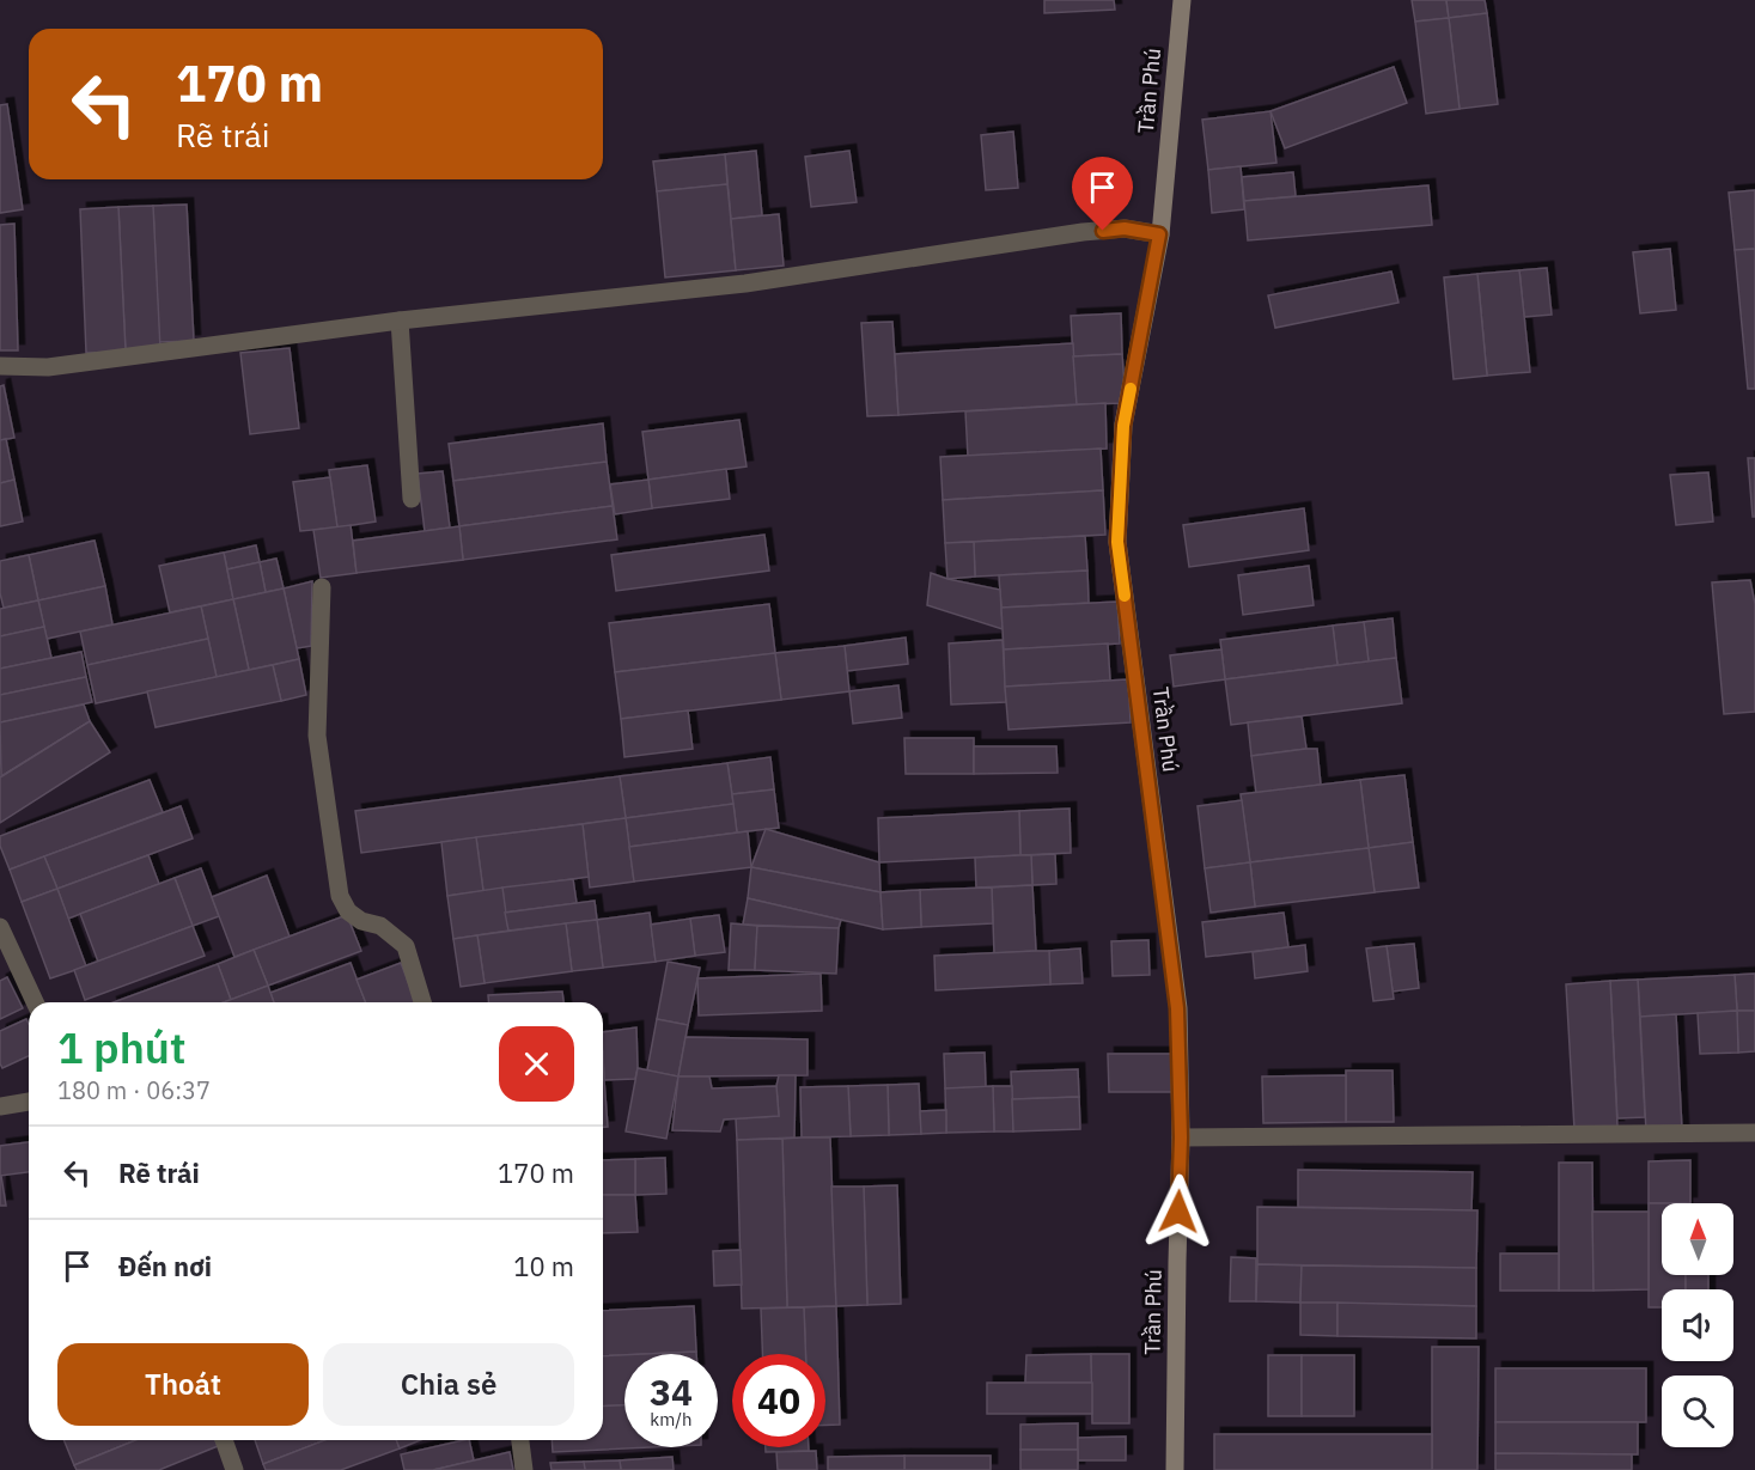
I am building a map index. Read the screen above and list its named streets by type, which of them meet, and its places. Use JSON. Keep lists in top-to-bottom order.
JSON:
{
  "streets": {
    "street": ["Trần Phú"]
  },
  "north": "top",
  "page": {
    "turn": ["170 m", "Rẽ trái"],
    "heading": ["1 phút", "180 m · 06:37"],
    "list": [
      {
        "name": "Rẽ trái",
        "value": "170 m"
      },
      {
        "name": "Đến nơi",
        "value": "10 m"
      }
    ],
    "buttons": ["Thoát", "Chia sẻ"],
    "speed": "34 km/h",
    "limit": "40"
  }
}
